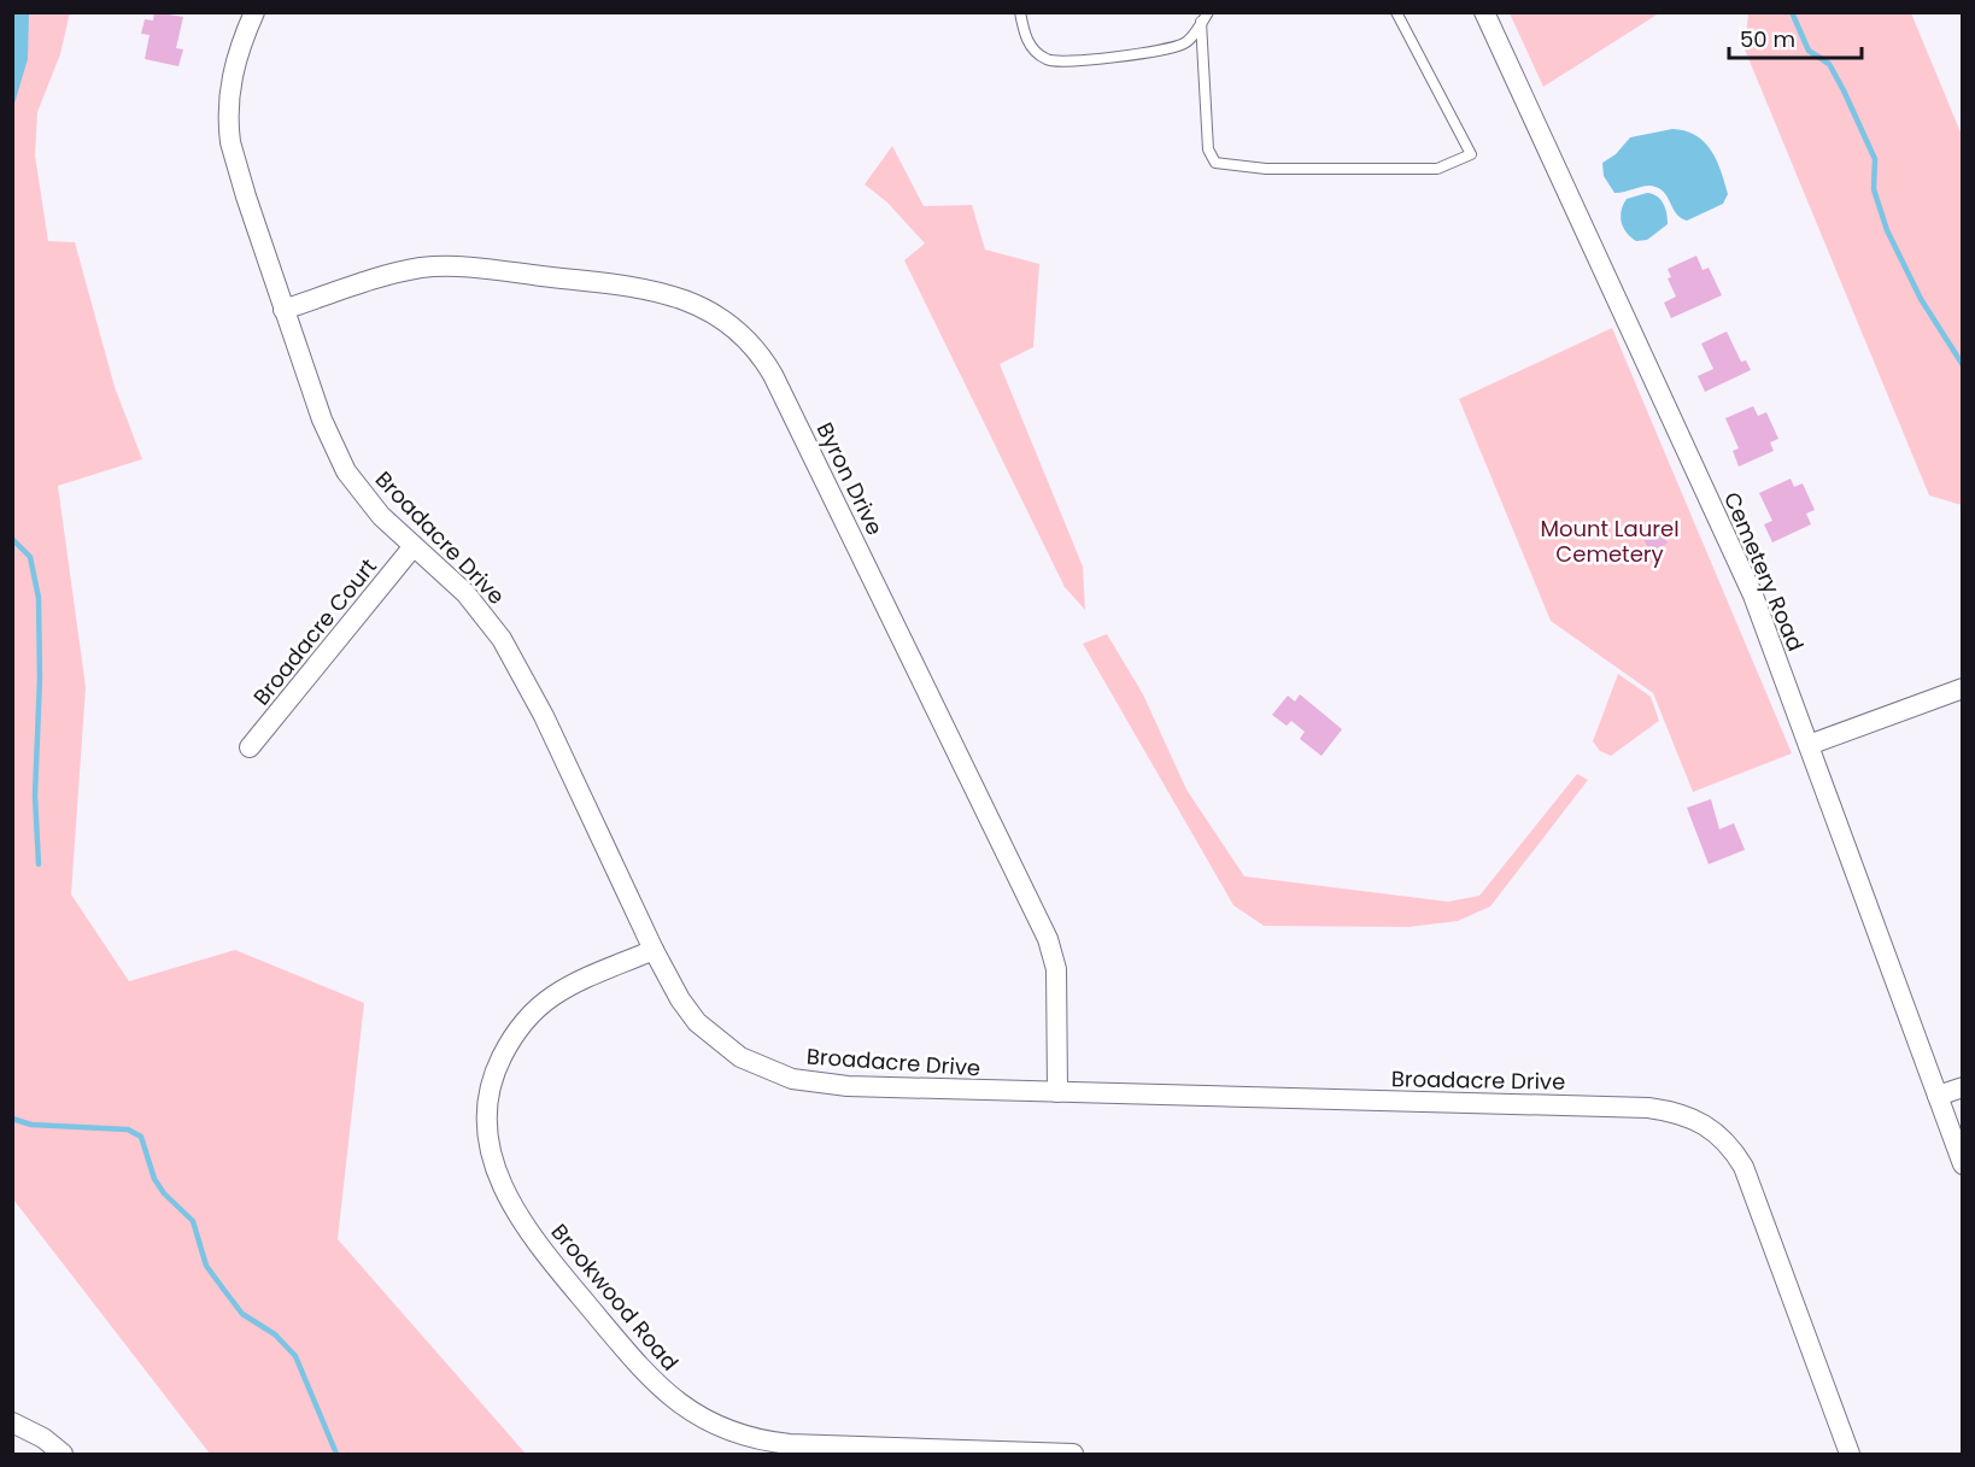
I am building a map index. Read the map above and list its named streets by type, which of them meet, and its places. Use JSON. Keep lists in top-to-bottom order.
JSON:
{
  "streets": {
    "street": [
      "Byron Drive",
      "Broadacre Drive",
      "Cemetery Road",
      "Broadacre Court",
      "Brookwood Road"
    ]
  },
  "crossings": [
    ["Byron Drive", "Broadacre Drive"],
    ["Broadacre Drive", "Broadacre Court"],
    ["Broadacre Drive", "Brookwood Road"]
  ],
  "parks": ["Mount Laurel Cemetery"],
  "scale_bar": "50 m"
}
